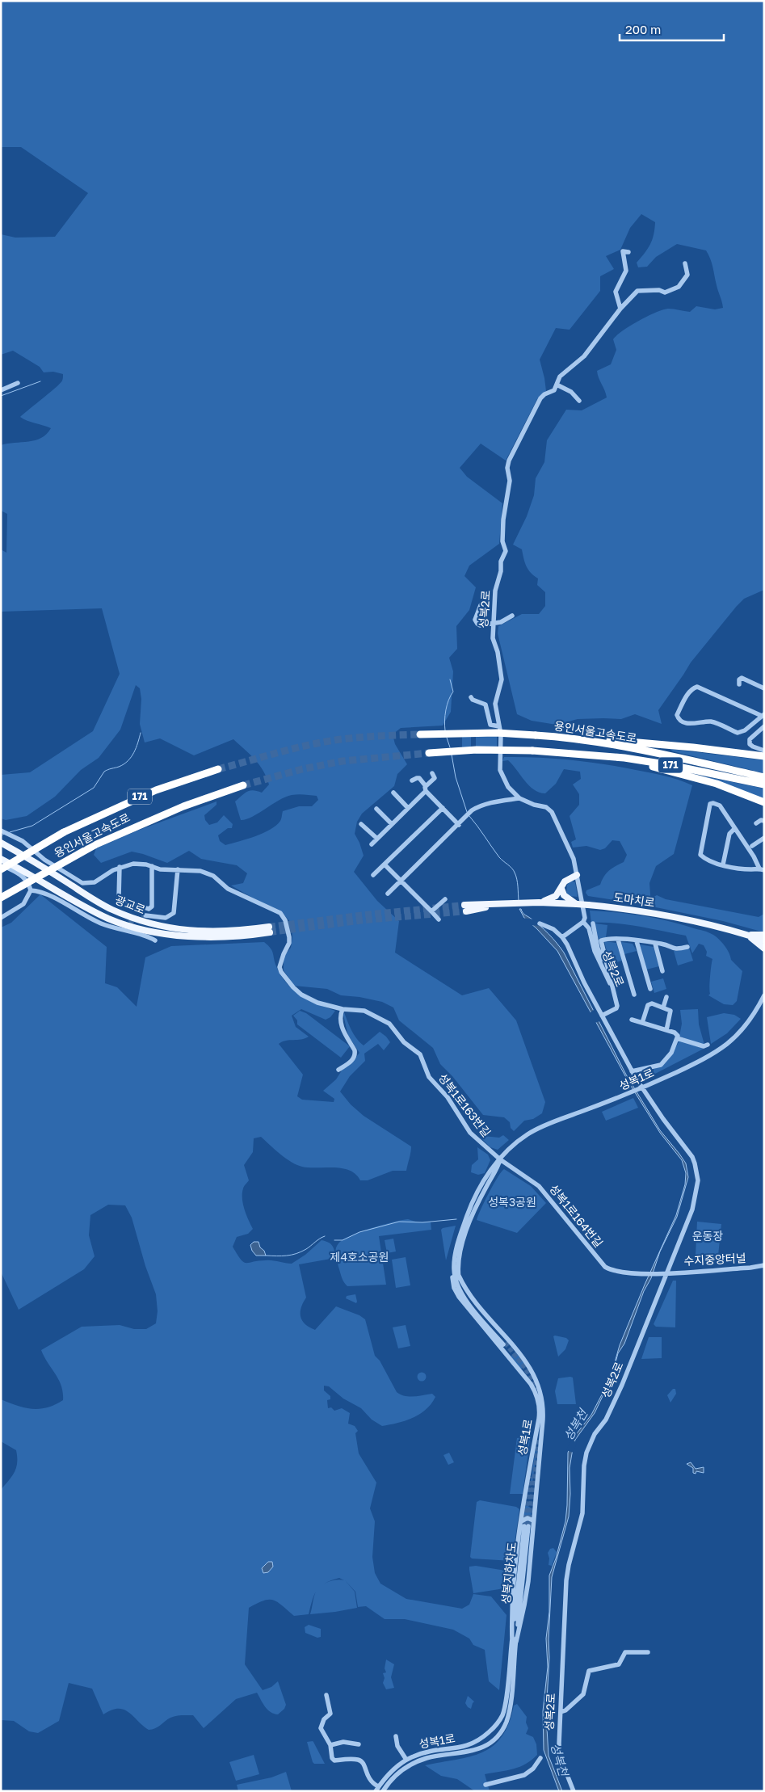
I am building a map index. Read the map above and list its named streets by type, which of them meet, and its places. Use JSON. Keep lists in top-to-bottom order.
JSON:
{
  "streets": {
    "highway": ["용인서울고속도로", "171"],
    "main road": ["도마치로", "광교로"],
    "street": [
      "성복2로",
      "성복1로",
      "성복1로163번길",
      "성복1로164번길",
      "수지중앙터널",
      "성복지하차도"
    ]
  },
  "crossings": [
    ["성복2로", "성복1로"],
    ["성복2로", "성복1로164번길"],
    ["성복2로", "수지중앙터널"],
    ["성복1로", "성복1로163번길"],
    ["성복1로", "성복1로164번길"],
    ["성복1로", "성복지하차도"],
    ["성복1로163번길", "성복1로164번길"],
    ["성복1로164번길", "수지중앙터널"]
  ],
  "water": ["성복천"],
  "parks": ["성복3공원", "운동장", "제4호소공원"],
  "scale_bar": "200 m"
}
